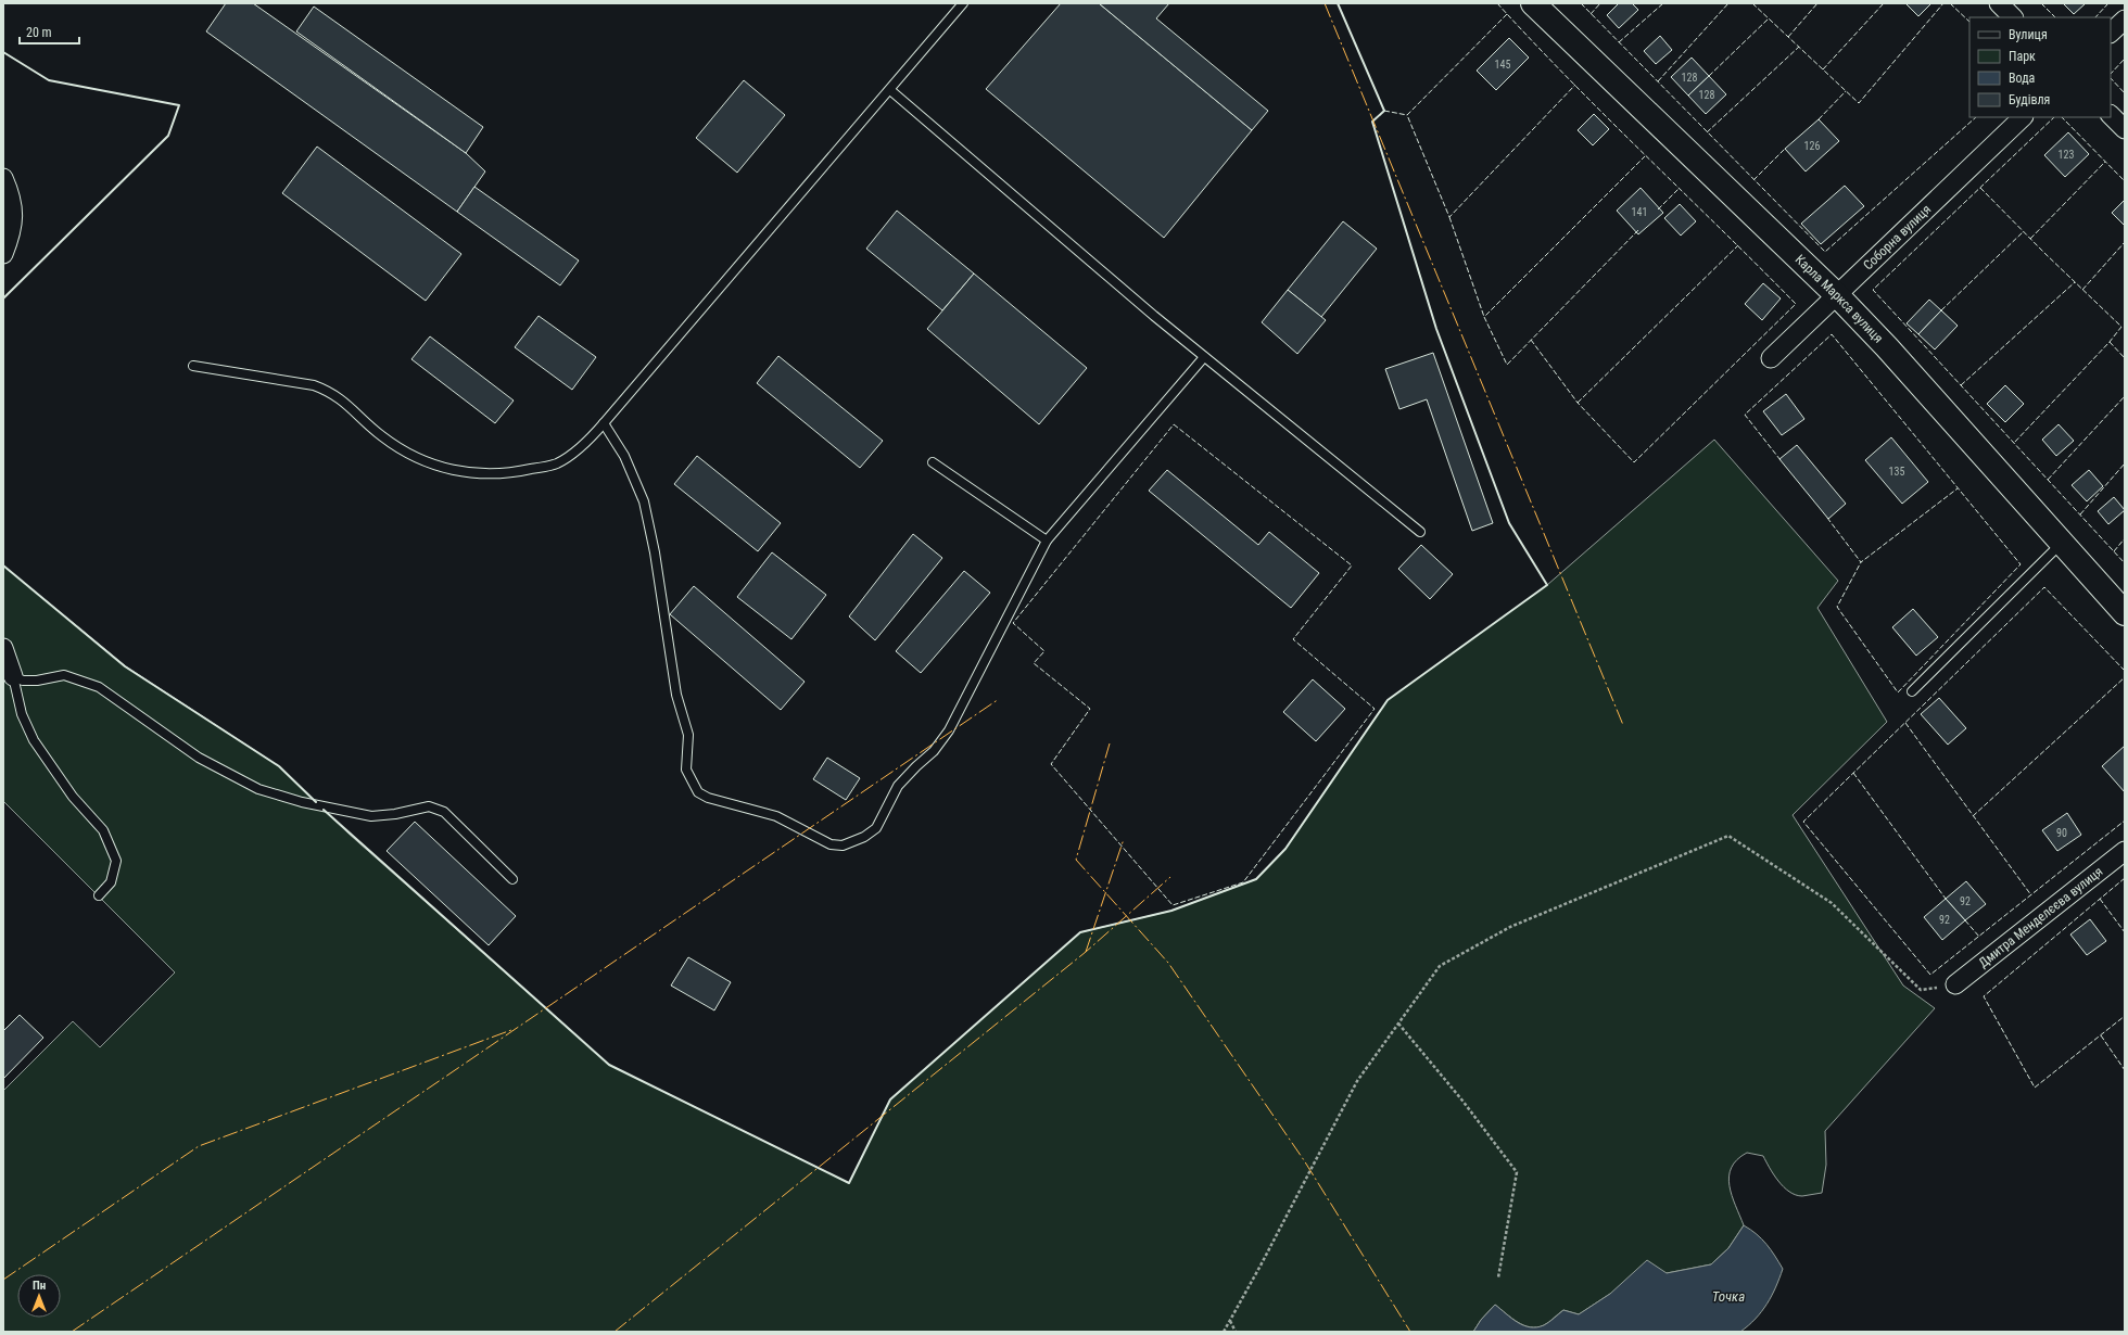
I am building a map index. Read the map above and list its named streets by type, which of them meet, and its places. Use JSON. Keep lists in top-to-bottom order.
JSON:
{
  "streets": {
    "street": ["Соборна вулиця", "Карла Маркса вулиця", "Дмитра Менделєєва вулиця"]
  },
  "crossings": [
    ["Соборна вулиця", "Карла Маркса вулиця"]
  ],
  "water": ["Точка"],
  "house_numbers": [
    "145",
    "128",
    "128",
    "126",
    "123",
    "141",
    "135",
    "90",
    "92",
    "92"
  ],
  "legend": [
    "Вулиця",
    "Парк",
    "Вода",
    "Будівля"
  ],
  "scale_bar": "20 m",
  "north": "top"
}
